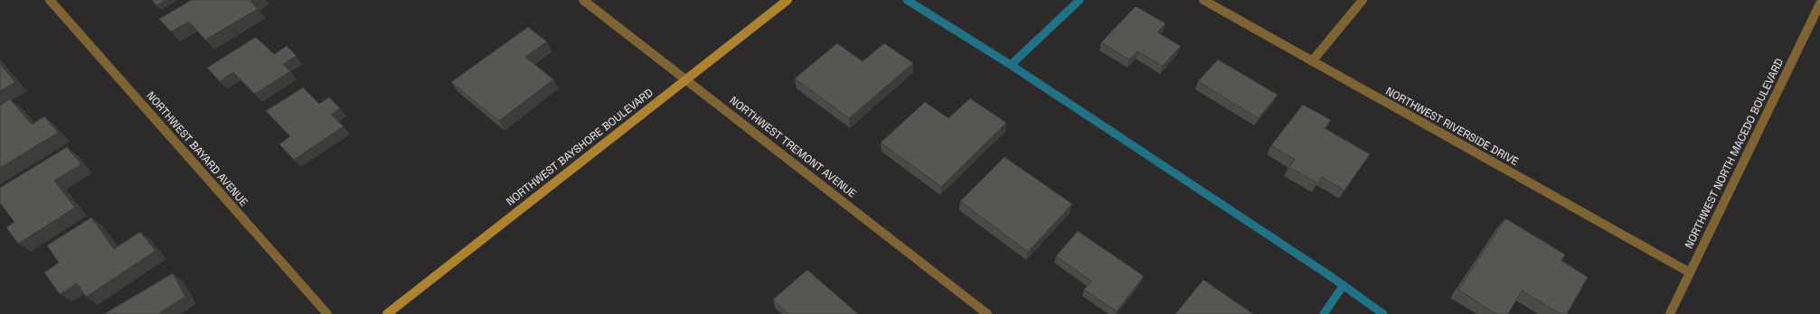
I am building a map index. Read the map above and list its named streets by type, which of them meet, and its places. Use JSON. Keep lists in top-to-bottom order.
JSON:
{
  "streets": {
    "main road": ["NORTHWEST BAYSHORE BOULEVARD"],
    "street": [
      "NORTHWEST RIVERSIDE DRIVE",
      "NORTHWEST TREMONT AVENUE",
      "NORTHWEST BAYARD AVENUE",
      "NORTHWEST NORTH MACEDO BOULEVARD"
    ]
  },
  "crossings": [
    ["NORTHWEST RIVERSIDE DRIVE", "NORTHWEST NORTH MACEDO BOULEVARD"],
    ["NORTHWEST BAYSHORE BOULEVARD", "NORTHWEST TREMONT AVENUE"]
  ]
}
